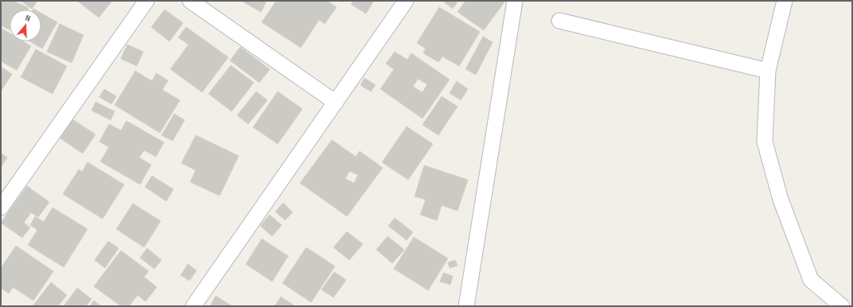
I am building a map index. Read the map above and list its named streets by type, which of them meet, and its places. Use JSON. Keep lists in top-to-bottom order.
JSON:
{
  "north": "top"
}
